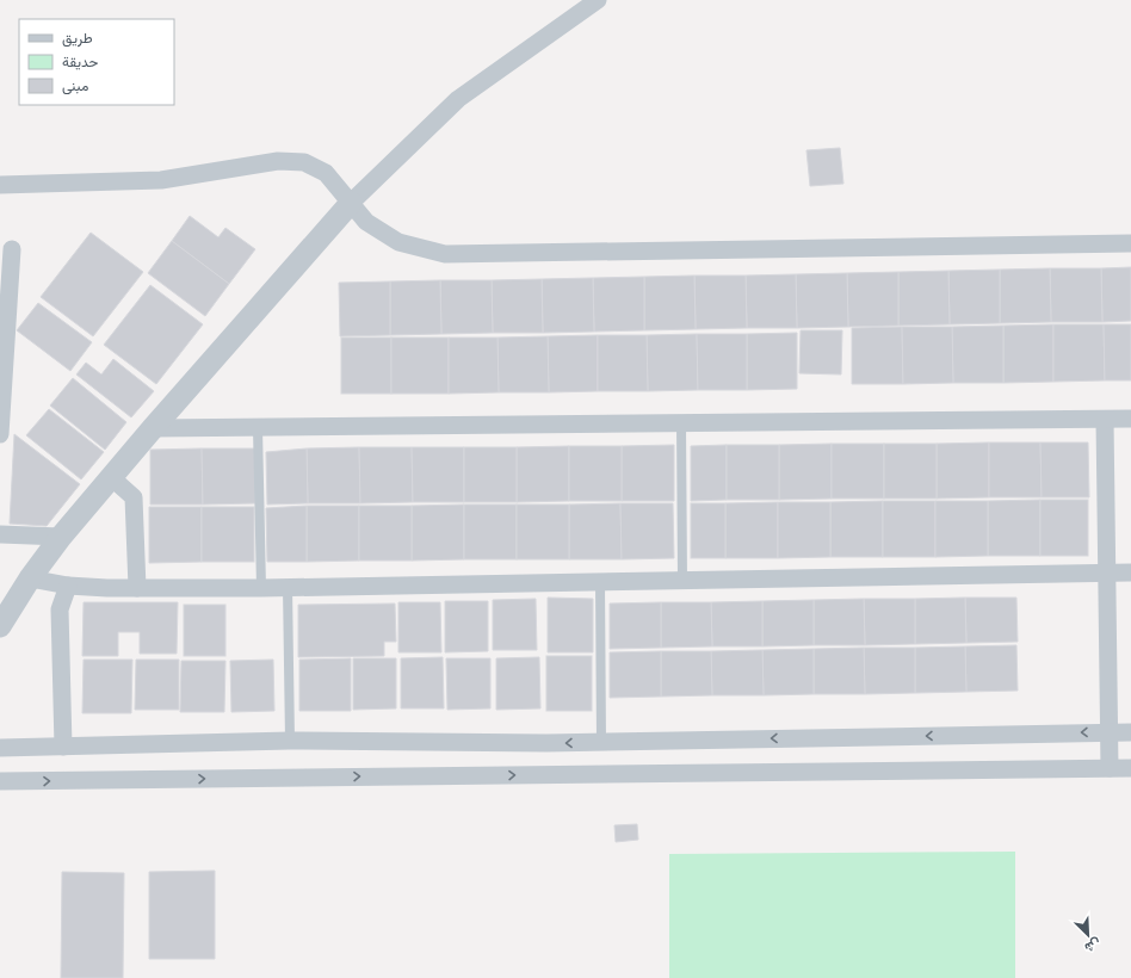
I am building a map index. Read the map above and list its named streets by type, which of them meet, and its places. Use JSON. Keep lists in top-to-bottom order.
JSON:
{
  "legend": ["طريق", "حديقة", "مبنى"],
  "north": "bottom right"
}
